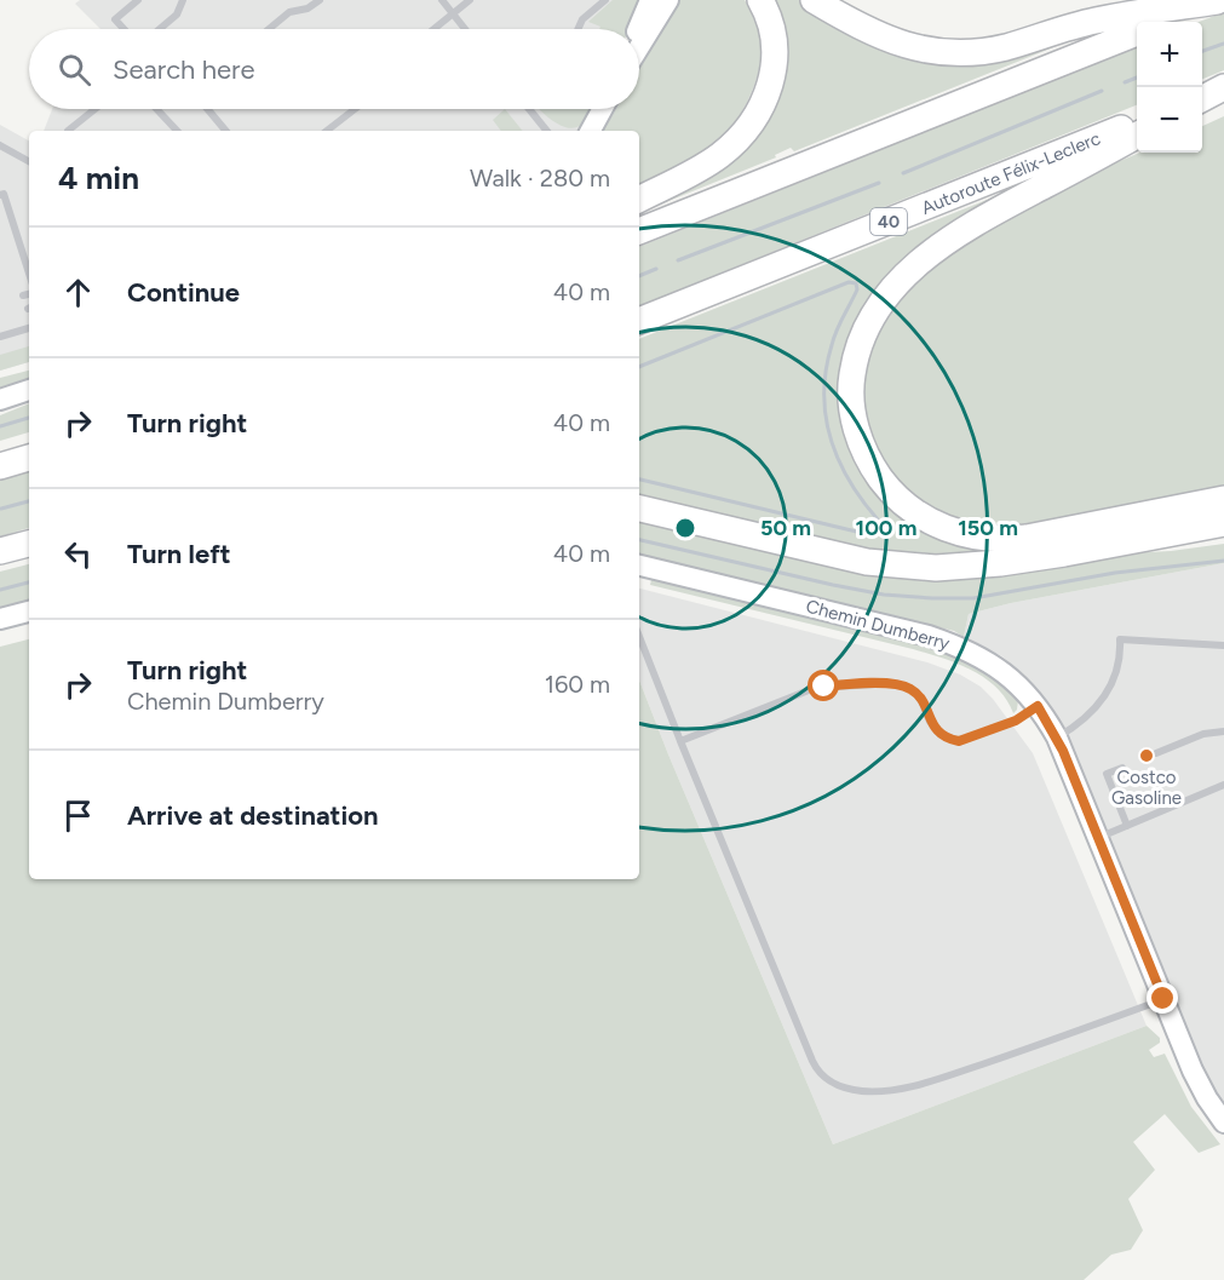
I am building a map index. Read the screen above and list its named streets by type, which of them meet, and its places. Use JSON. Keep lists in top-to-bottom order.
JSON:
{
  "streets": {
    "highway": ["Autoroute Félix-Leclerc", "40"],
    "street": ["Chemin Dumberry"]
  },
  "places": ["Costco Gasoline"],
  "page": {
    "map_buttons": ["+", "−"],
    "search": "Search here",
    "heading": ["4 min", "Walk · 280 m"],
    "list": [
      ["Continue", "40 m"],
      ["Turn right", "40 m"],
      ["Turn left", "40 m"],
      ["Turn right", "Chemin Dumberry", "160 m"],
      "Arrive at destination"
    ]
  },
  "rings": ["50 m", "100 m", "150 m"]
}
